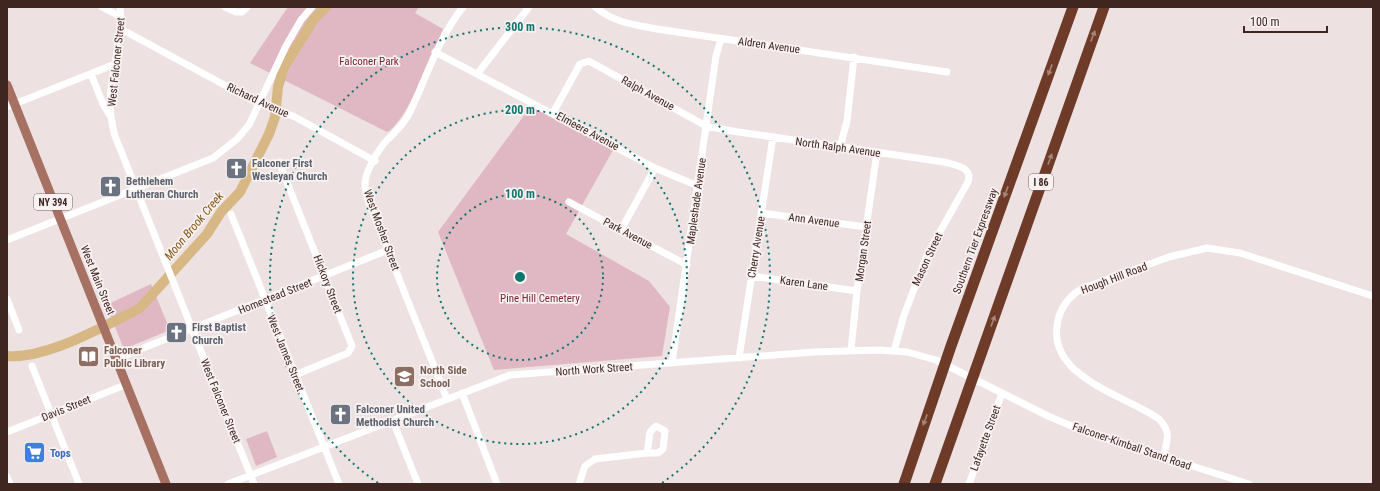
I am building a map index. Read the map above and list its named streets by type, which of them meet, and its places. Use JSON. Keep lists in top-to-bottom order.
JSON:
{
  "streets": {
    "highway": ["I 86", "Southern Tier Expressway"],
    "main road": ["NY 394", "West Main Street"],
    "street": [
      "Aldren Avenue",
      "West Falconer Street",
      "Ralph Avenue",
      "Richard Avenue",
      "Elmeere Avenue",
      "North Ralph Avenue",
      "Mapleshade Avenue",
      "Ann Avenue",
      "West Mosher Street",
      "Park Avenue",
      "Cherry Avenue",
      "Morgan Street",
      "Mason Street",
      "Hough Hill Road",
      "Karen Lane",
      "Hickory Street",
      "Homestead Street",
      "West James Street",
      "North Work Street",
      "Davis Street",
      "Lafayette Street",
      "Falconer-Kimball Stand Road"
    ]
  },
  "crossings": [
    ["Aldren Avenue", "Mapleshade Avenue"],
    ["West Falconer Street", "Richard Avenue"],
    ["West Falconer Street", "Homestead Street"],
    ["West Falconer Street", "North Work Street"],
    ["Ralph Avenue", "Elmeere Avenue"],
    ["Ralph Avenue", "North Ralph Avenue"],
    ["Ralph Avenue", "Mapleshade Avenue"],
    ["Richard Avenue", "West Mosher Street"],
    ["Elmeere Avenue", "Mapleshade Avenue"],
    ["Elmeere Avenue", "West Mosher Street"],
    ["North Ralph Avenue", "Mapleshade Avenue"],
    ["North Ralph Avenue", "Cherry Avenue"],
    ["North Ralph Avenue", "Morgan Street"],
    ["North Ralph Avenue", "Mason Street"],
    ["Mapleshade Avenue", "Park Avenue"],
    ["Mapleshade Avenue", "North Work Street"],
    ["Ann Avenue", "Cherry Avenue"],
    ["Ann Avenue", "Morgan Street"],
    ["West Mosher Street", "Homestead Street"],
    ["West Mosher Street", "North Work Street"],
    ["Cherry Avenue", "Karen Lane"],
    ["Cherry Avenue", "North Work Street"],
    ["Morgan Street", "Karen Lane"],
    ["Morgan Street", "North Work Street"],
    ["Mason Street", "North Work Street"],
    ["Hough Hill Road", "Falconer-Kimball Stand Road"],
    ["West Main Street", "Homestead Street"],
    ["West Main Street", "Davis Street"],
    ["Hickory Street", "Homestead Street"],
    ["Hickory Street", "West James Street"],
    ["Homestead Street", "West James Street"],
    ["West James Street", "North Work Street"],
    ["North Work Street", "Falconer-Kimball Stand Road"],
    ["Lafayette Street", "Falconer-Kimball Stand Road"]
  ],
  "water": ["Moon Brook Creek"],
  "parks": ["Falconer Park", "Pine Hill Cemetery"],
  "places": {
    "church": [
      "Falconer First Wesleyan Church",
      "Bethlehem Lutheran Church",
      "First Baptist Church",
      "Falconer United Methodist Church"
    ],
    "library": ["Falconer Public Library"],
    "school or university": ["North Side School"],
    "supermarket": ["Tops"]
  },
  "scale_bar": "100 m",
  "rings": ["300 m", "200 m", "100 m"]
}
